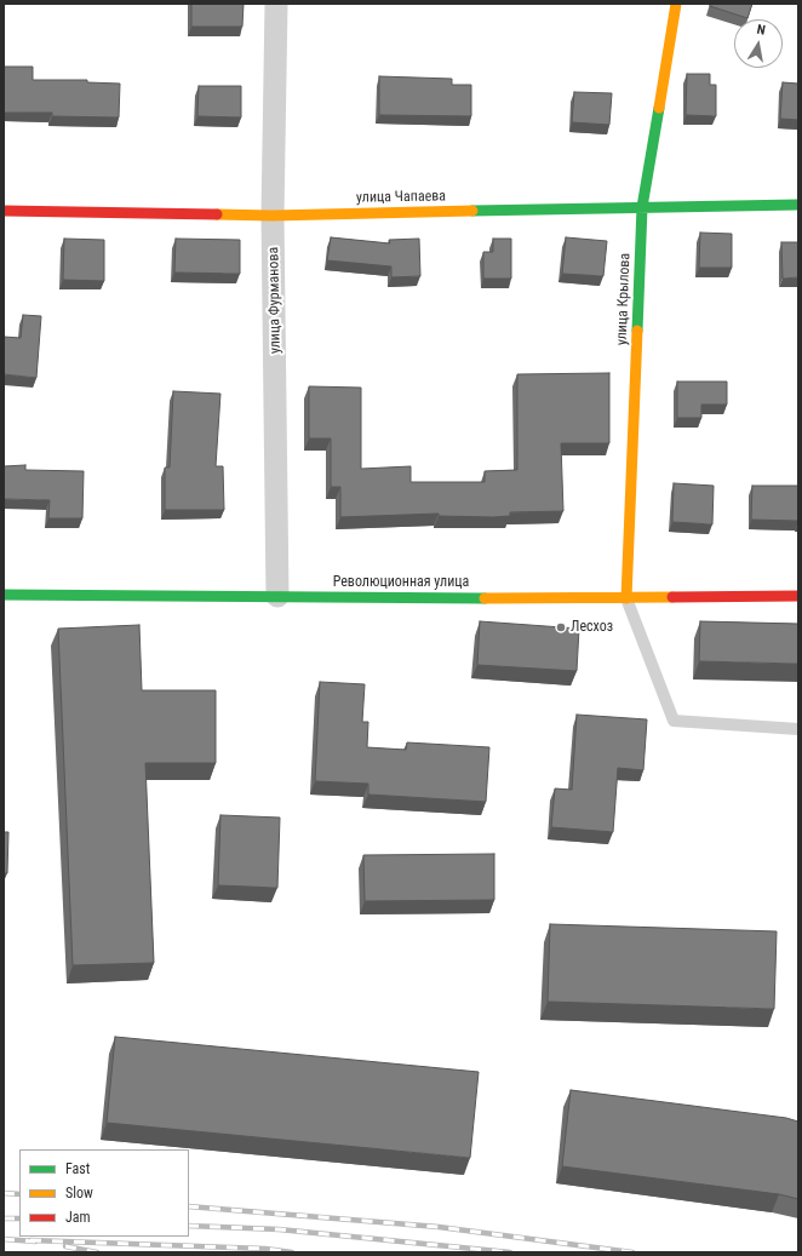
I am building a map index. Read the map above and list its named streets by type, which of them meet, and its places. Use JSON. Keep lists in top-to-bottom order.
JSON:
{
  "streets": {
    "street": [
      "улица Чапаева",
      "улица Крылова",
      "улица Фурманова",
      "Революционная улица"
    ]
  },
  "crossings": [
    ["улица Чапаева", "улица Крылова"],
    ["улица Чапаева", "улица Фурманова"],
    ["улица Крылова", "Революционная улица"],
    ["улица Фурманова", "Революционная улица"]
  ],
  "places": ["Лесхоз"],
  "legend": ["Fast", "Slow", "Jam"],
  "north": "top"
}
